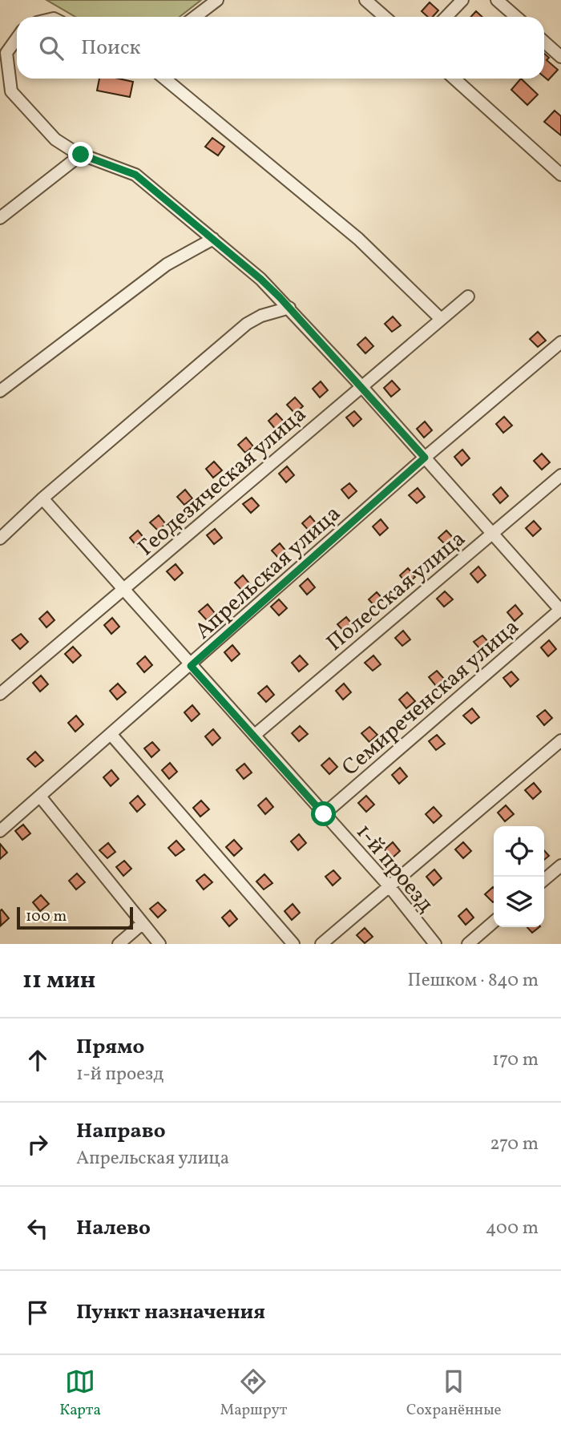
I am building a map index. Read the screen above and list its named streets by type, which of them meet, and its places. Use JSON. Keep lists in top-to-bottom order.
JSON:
{
  "streets": {
    "street": [
      "Геодезическая улица",
      "Апрельская улица",
      "Полесская улица",
      "Семиреченская улица",
      "1-й проезд"
    ]
  },
  "crossings": [
    ["Геодезическая улица", "1-й проезд"],
    ["Апрельская улица", "1-й проезд"],
    ["Полесская улица", "1-й проезд"],
    ["Семиреченская улица", "1-й проезд"]
  ],
  "scale_bar": "100 m",
  "page": {
    "search": "Поиск",
    "scale": "100 m",
    "heading": ["11 мин", "Пешком · 840 m"],
    "list": [
      ["Прямо", "1-й проезд", "170 m"],
      ["Направо", "Апрельская улица", "270 m"],
      ["Налево", "400 m"],
      "Пункт назначения"
    ],
    "nav": ["Карта", "Маршрут", "Сохранённые"]
  }
}
